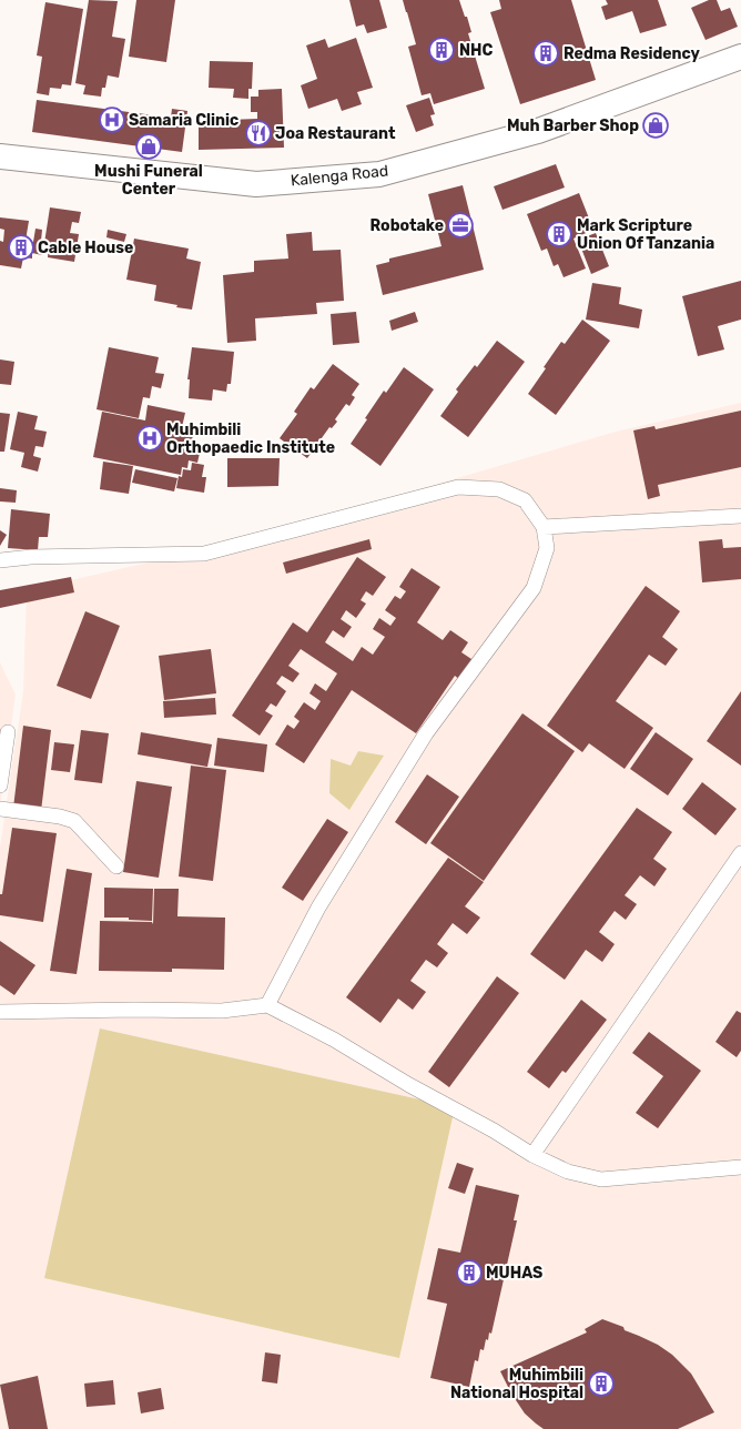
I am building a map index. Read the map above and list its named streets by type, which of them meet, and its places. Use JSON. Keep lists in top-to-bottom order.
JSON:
{
  "streets": {
    "street": ["Kalenga Road"]
  },
  "places": {
    "building": [
      "NHC",
      "Redma Residency",
      "Mark Scripture Union Of Tanzania",
      "Cable House",
      "MUHAS",
      "Muhimbili National Hospital"
    ],
    "hospital": ["Samaria Clinic", "Muhimbili Orthopaedic Institute"],
    "shop": ["Muh Barber Shop", "Mushi Funeral Center"],
    "restaurant": ["Joa Restaurant"],
    "office": ["Robotake"]
  }
}
